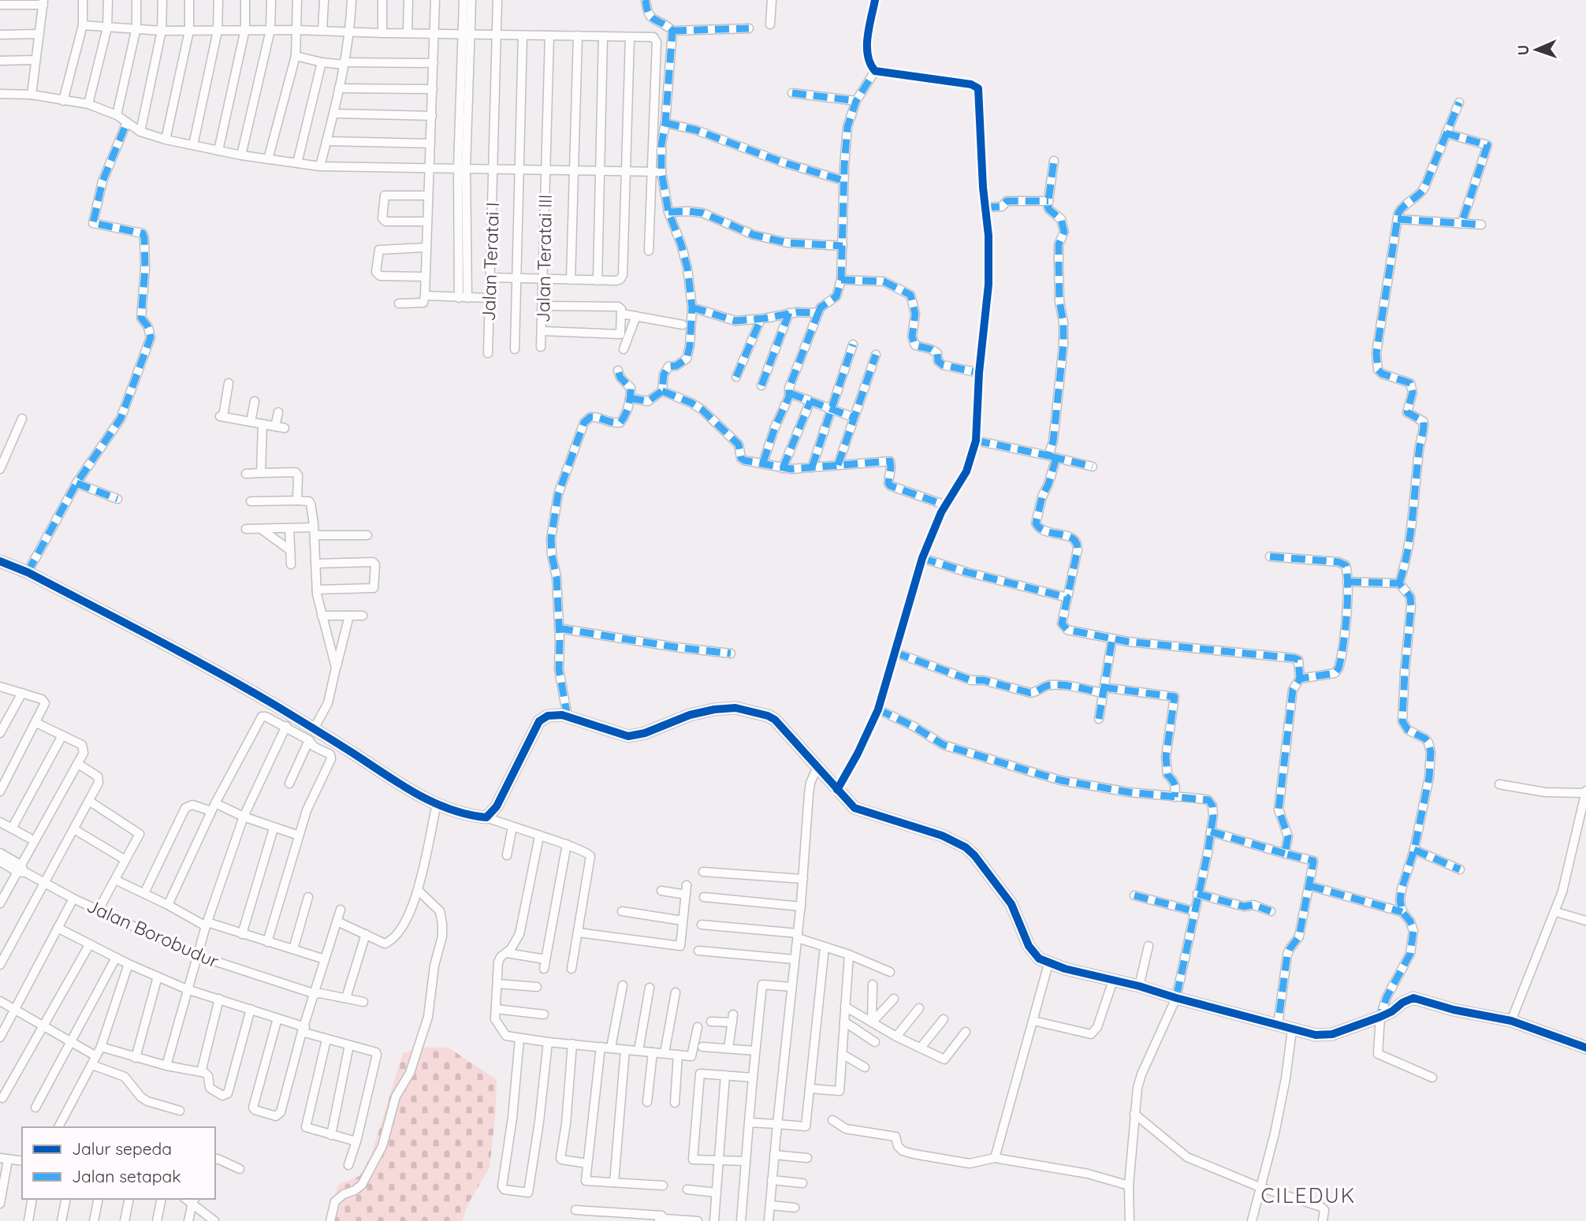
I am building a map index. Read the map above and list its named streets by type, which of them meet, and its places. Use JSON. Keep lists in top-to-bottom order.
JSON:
{
  "streets": {
    "street": ["Jalan Teratai III", "Jalan Teratai I", "Jalan Borobudur"]
  },
  "districts": ["CILEDUK"],
  "legend": ["Jalur sepeda", "Jalan setapak"],
  "north": "left"
}
